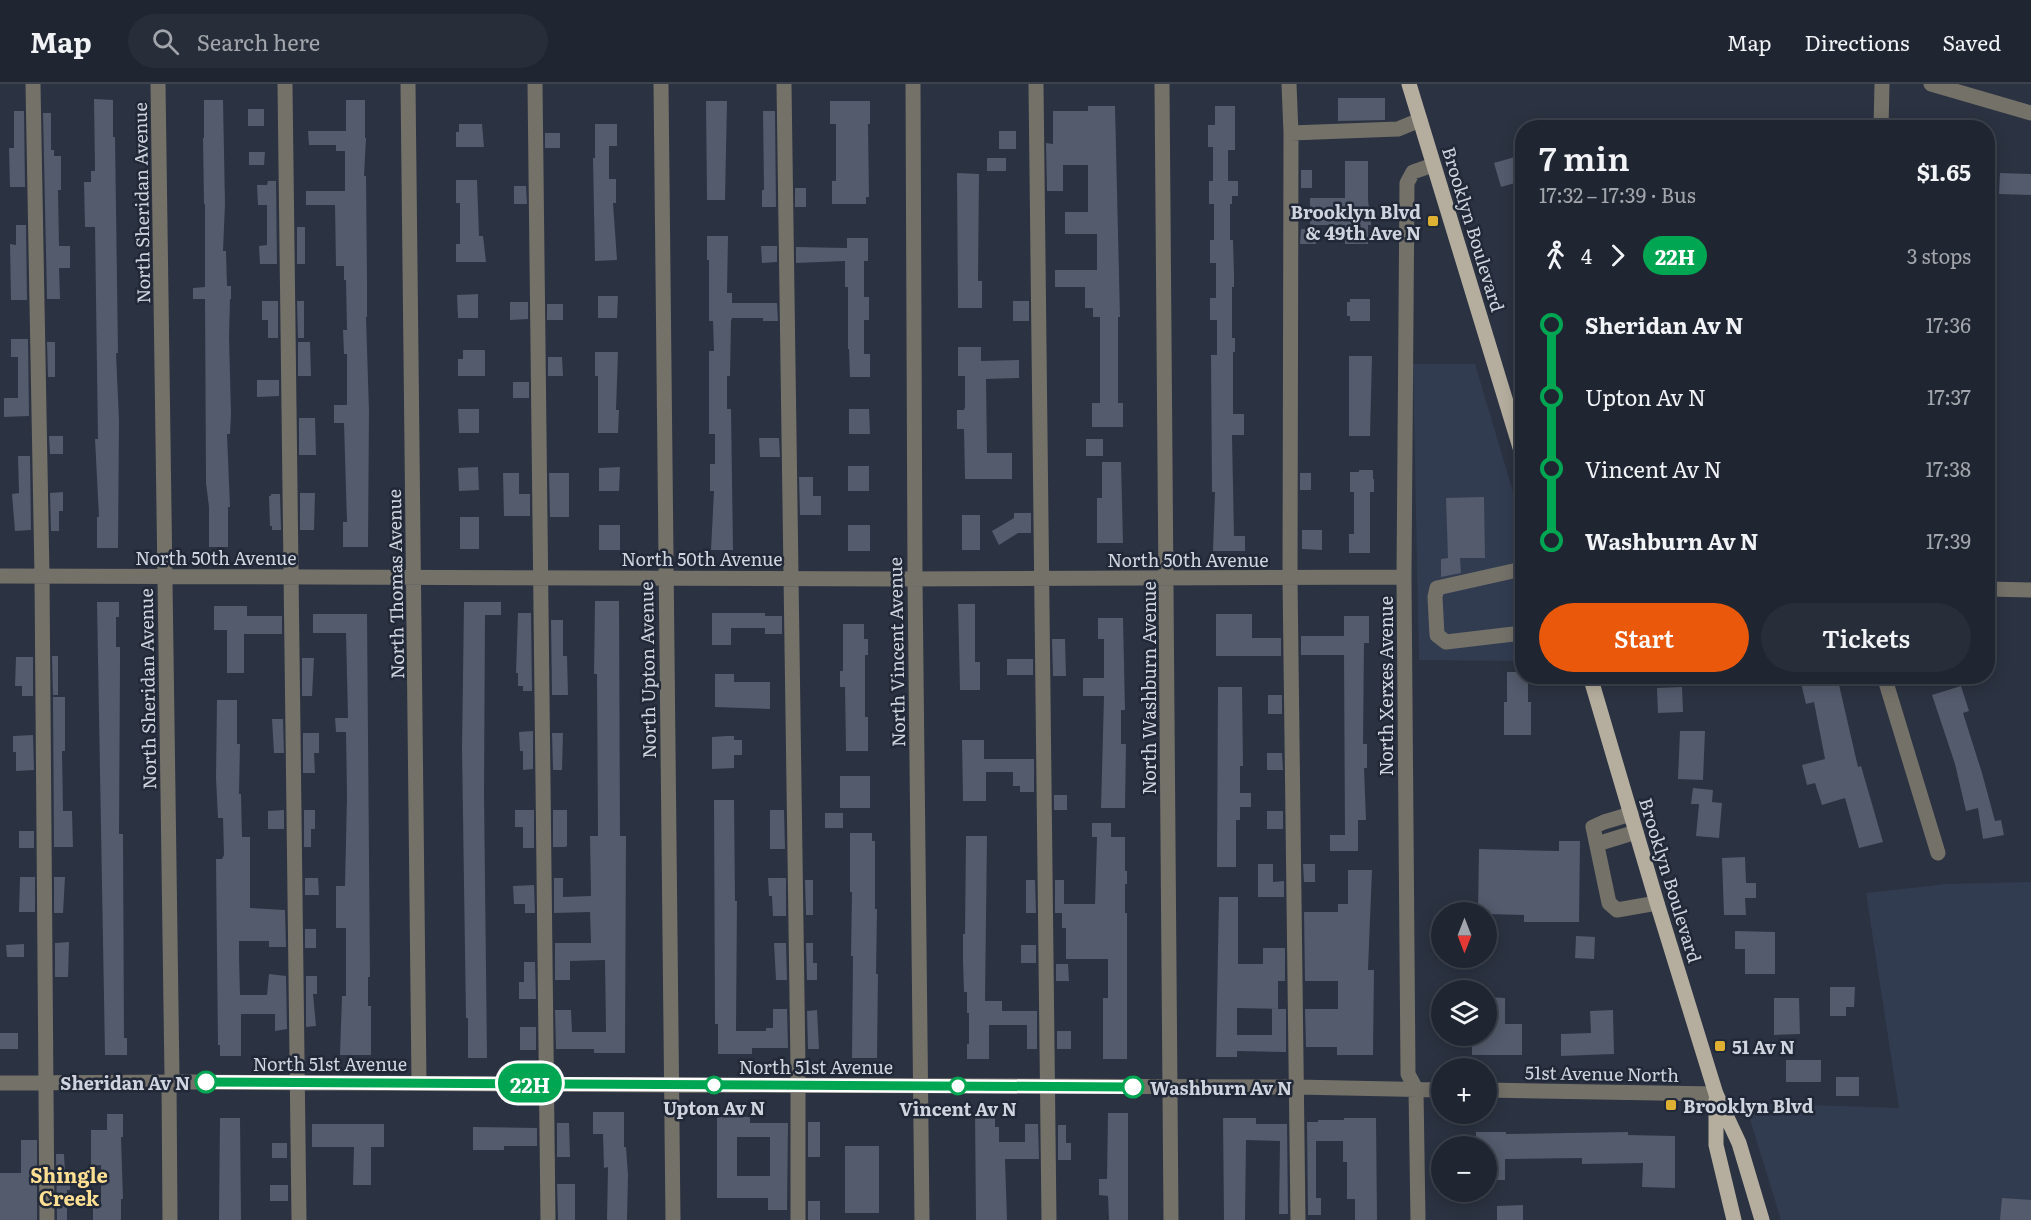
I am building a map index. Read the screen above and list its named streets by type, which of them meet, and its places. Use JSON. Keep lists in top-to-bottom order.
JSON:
{
  "streets": {
    "main road": ["Brooklyn Boulevard"],
    "street": [
      "North Sheridan Avenue",
      "North 50th Avenue",
      "North Thomas Avenue",
      "North Vincent Avenue",
      "North Upton Avenue",
      "North Xerxes Avenue",
      "North Washburn Avenue",
      "North 51st Avenue",
      "51st Avenue North"
    ]
  },
  "crossings": [
    ["North Sheridan Avenue", "North 50th Avenue"],
    ["North Sheridan Avenue", "North 51st Avenue"],
    ["Brooklyn Boulevard", "North Xerxes Avenue"],
    ["Brooklyn Boulevard", "51st Avenue North"],
    ["North 50th Avenue", "North Thomas Avenue"],
    ["North 50th Avenue", "North Vincent Avenue"],
    ["North 50th Avenue", "North Upton Avenue"],
    ["North 50th Avenue", "North Xerxes Avenue"],
    ["North 50th Avenue", "North Washburn Avenue"],
    ["North Thomas Avenue", "North 51st Avenue"],
    ["North Vincent Avenue", "North 51st Avenue"],
    ["North Upton Avenue", "North 51st Avenue"],
    ["North Xerxes Avenue", "North 51st Avenue"],
    ["North Washburn Avenue", "North 51st Avenue"]
  ],
  "districts": ["Shingle Creek"],
  "places": {
    "transit": ["Brooklyn Blvd & 49th Ave N", "51 Av N", "Brooklyn Blvd"],
    "other": [
      "Sheridan Av N",
      "Upton Av N",
      "Vincent Av N",
      "Washburn Av N"
    ]
  },
  "lines": ["bus line 22H"],
  "north": "bottom",
  "page": {
    "header": "Map",
    "search": "Search here",
    "nav": ["Map", "Directions", "Saved"],
    "on_map": "22H",
    "heading": ["7 min", "17:32 – 17:39 · Bus", "$1.65"],
    "legs": ["4", "22H", "3 stops"],
    "list": [
      {
        "name": "Sheridan Av N",
        "value": "17:36"
      },
      {
        "name": "Upton Av N",
        "value": "17:37"
      },
      {
        "name": "Vincent Av N",
        "value": "17:38"
      },
      {
        "name": "Washburn Av N",
        "value": "17:39"
      }
    ],
    "buttons": ["Start", "Tickets"],
    "map_buttons": ["+", "−"]
  }
}
